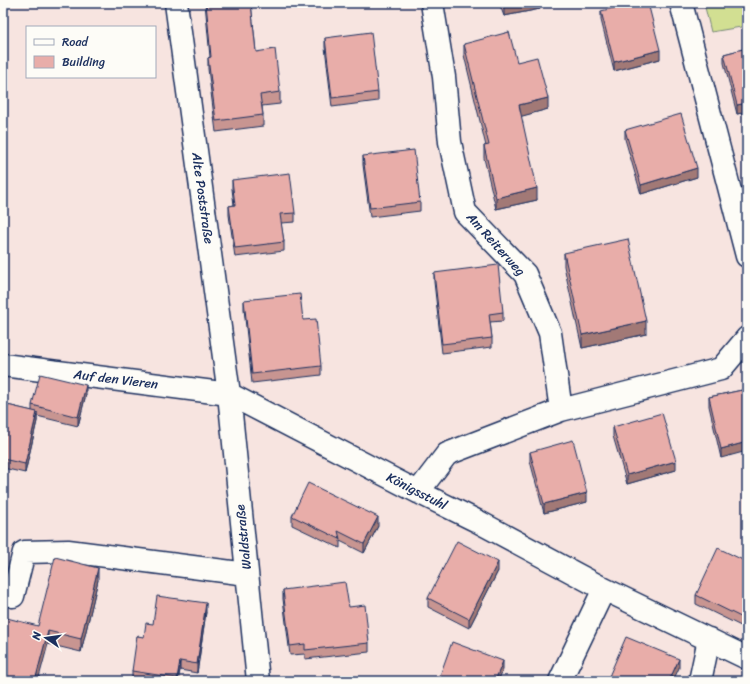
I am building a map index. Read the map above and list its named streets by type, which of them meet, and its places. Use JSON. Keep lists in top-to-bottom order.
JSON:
{
  "streets": {
    "street": [
      "Alte Poststraße",
      "Am Reiterweg",
      "Auf den Vieren",
      "Königsstuhl",
      "Waldstraße"
    ]
  },
  "crossings": [
    ["Alte Poststraße", "Auf den Vieren"],
    ["Alte Poststraße", "Königsstuhl"],
    ["Alte Poststraße", "Waldstraße"],
    ["Auf den Vieren", "Königsstuhl"],
    ["Auf den Vieren", "Waldstraße"],
    ["Königsstuhl", "Waldstraße"]
  ],
  "legend": ["Road", "Building"],
  "north": "left"
}
